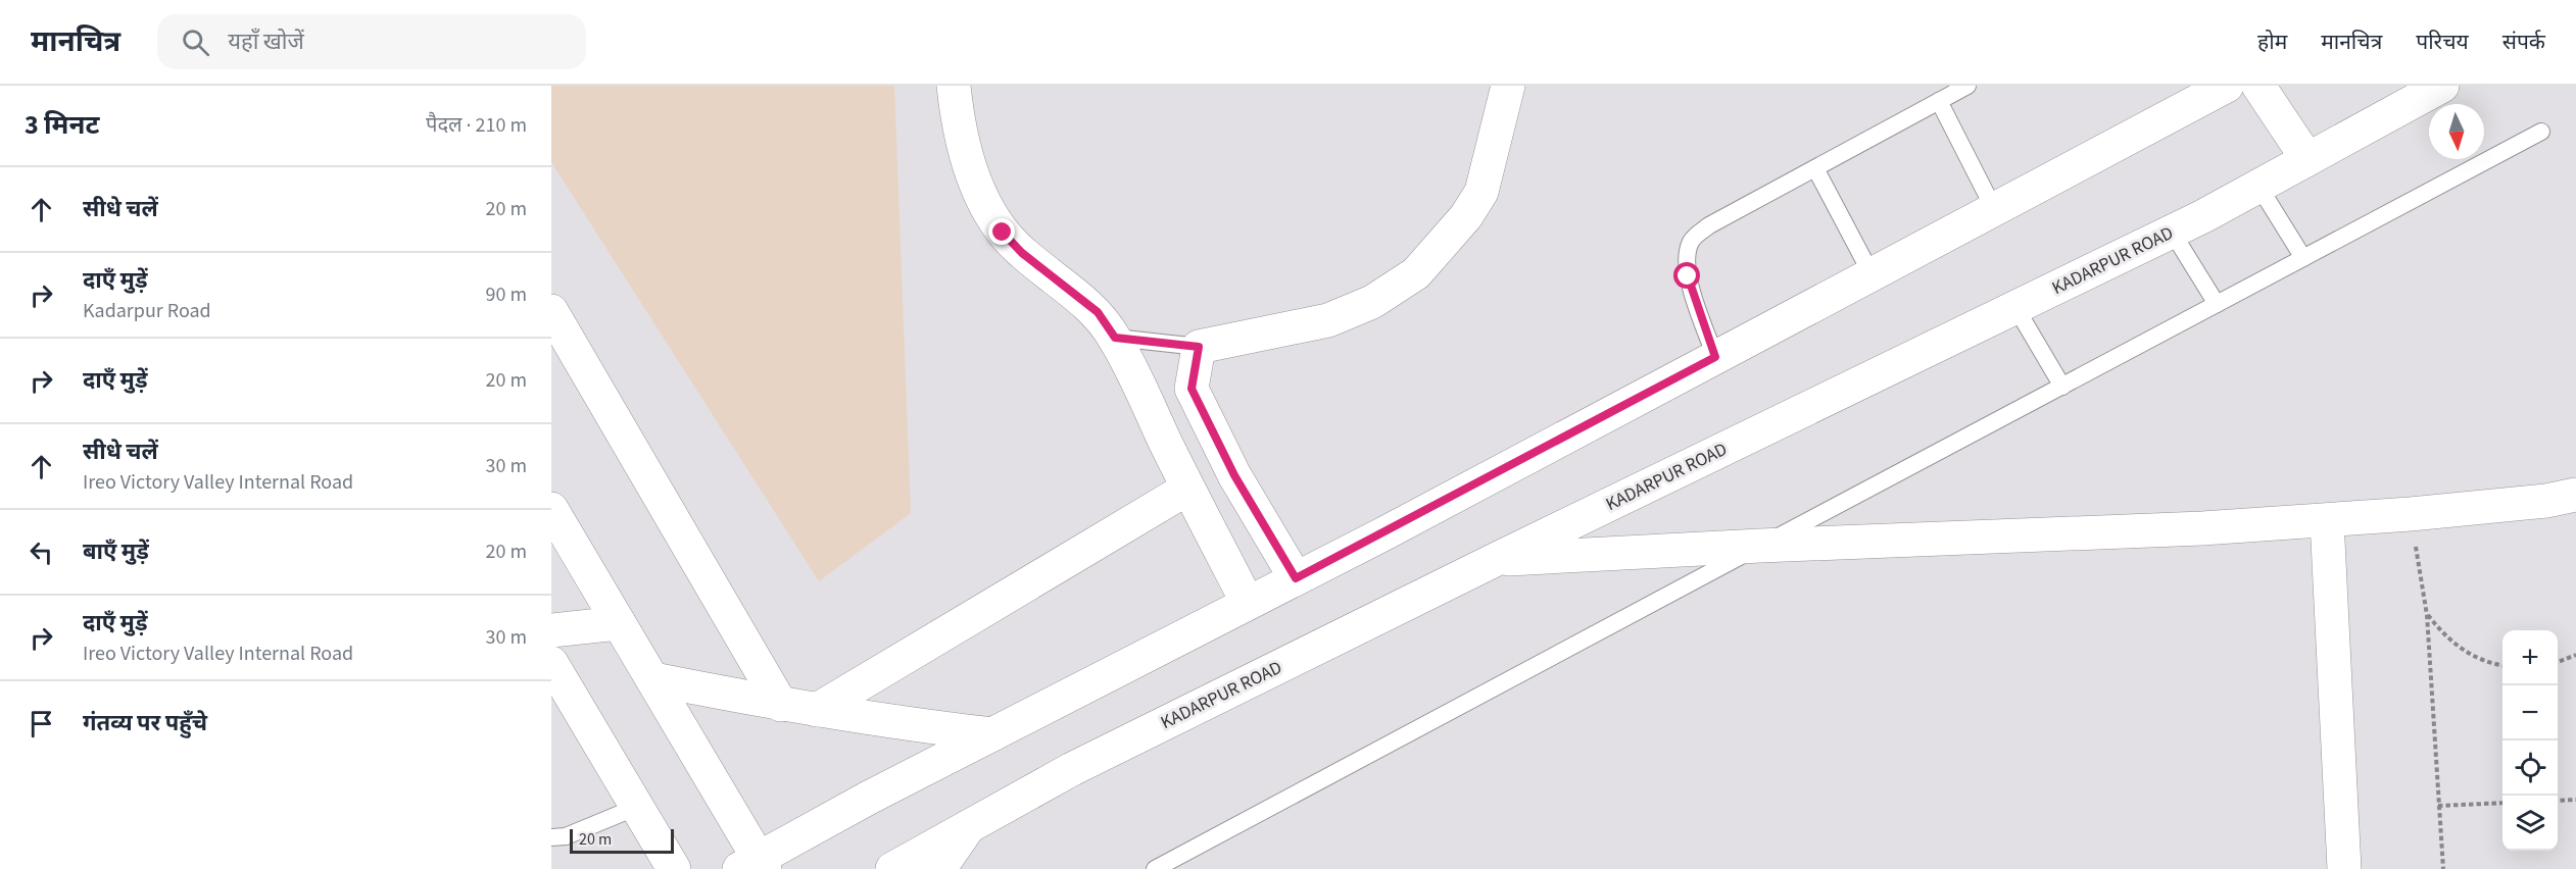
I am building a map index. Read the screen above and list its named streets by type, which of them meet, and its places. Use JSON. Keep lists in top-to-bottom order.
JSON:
{
  "streets": {
    "street": ["KADARPUR ROAD"]
  },
  "scale_bar": "20 m",
  "north": "bottom",
  "page": {
    "header": "मानचित्र",
    "search": "यहाँ खोजें",
    "nav": [
      "होम",
      "मानचित्र",
      "परिचय",
      "संपर्क"
    ],
    "heading": ["3 मिनट", "पैदल · 210 m"],
    "list": [
      ["सीधे चलें", "20 m"],
      ["दाएँ मुड़ें", "Kadarpur Road", "90 m"],
      ["दाएँ मुड़ें", "20 m"],
      ["सीधे चलें", "Ireo Victory Valley Internal Road", "30 m"],
      ["बाएँ मुड़ें", "20 m"],
      ["दाएँ मुड़ें", "Ireo Victory Valley Internal Road", "30 m"],
      "गंतव्य पर पहुँचे"
    ],
    "map_buttons": ["+", "−"],
    "scale": "20 m"
  }
}
